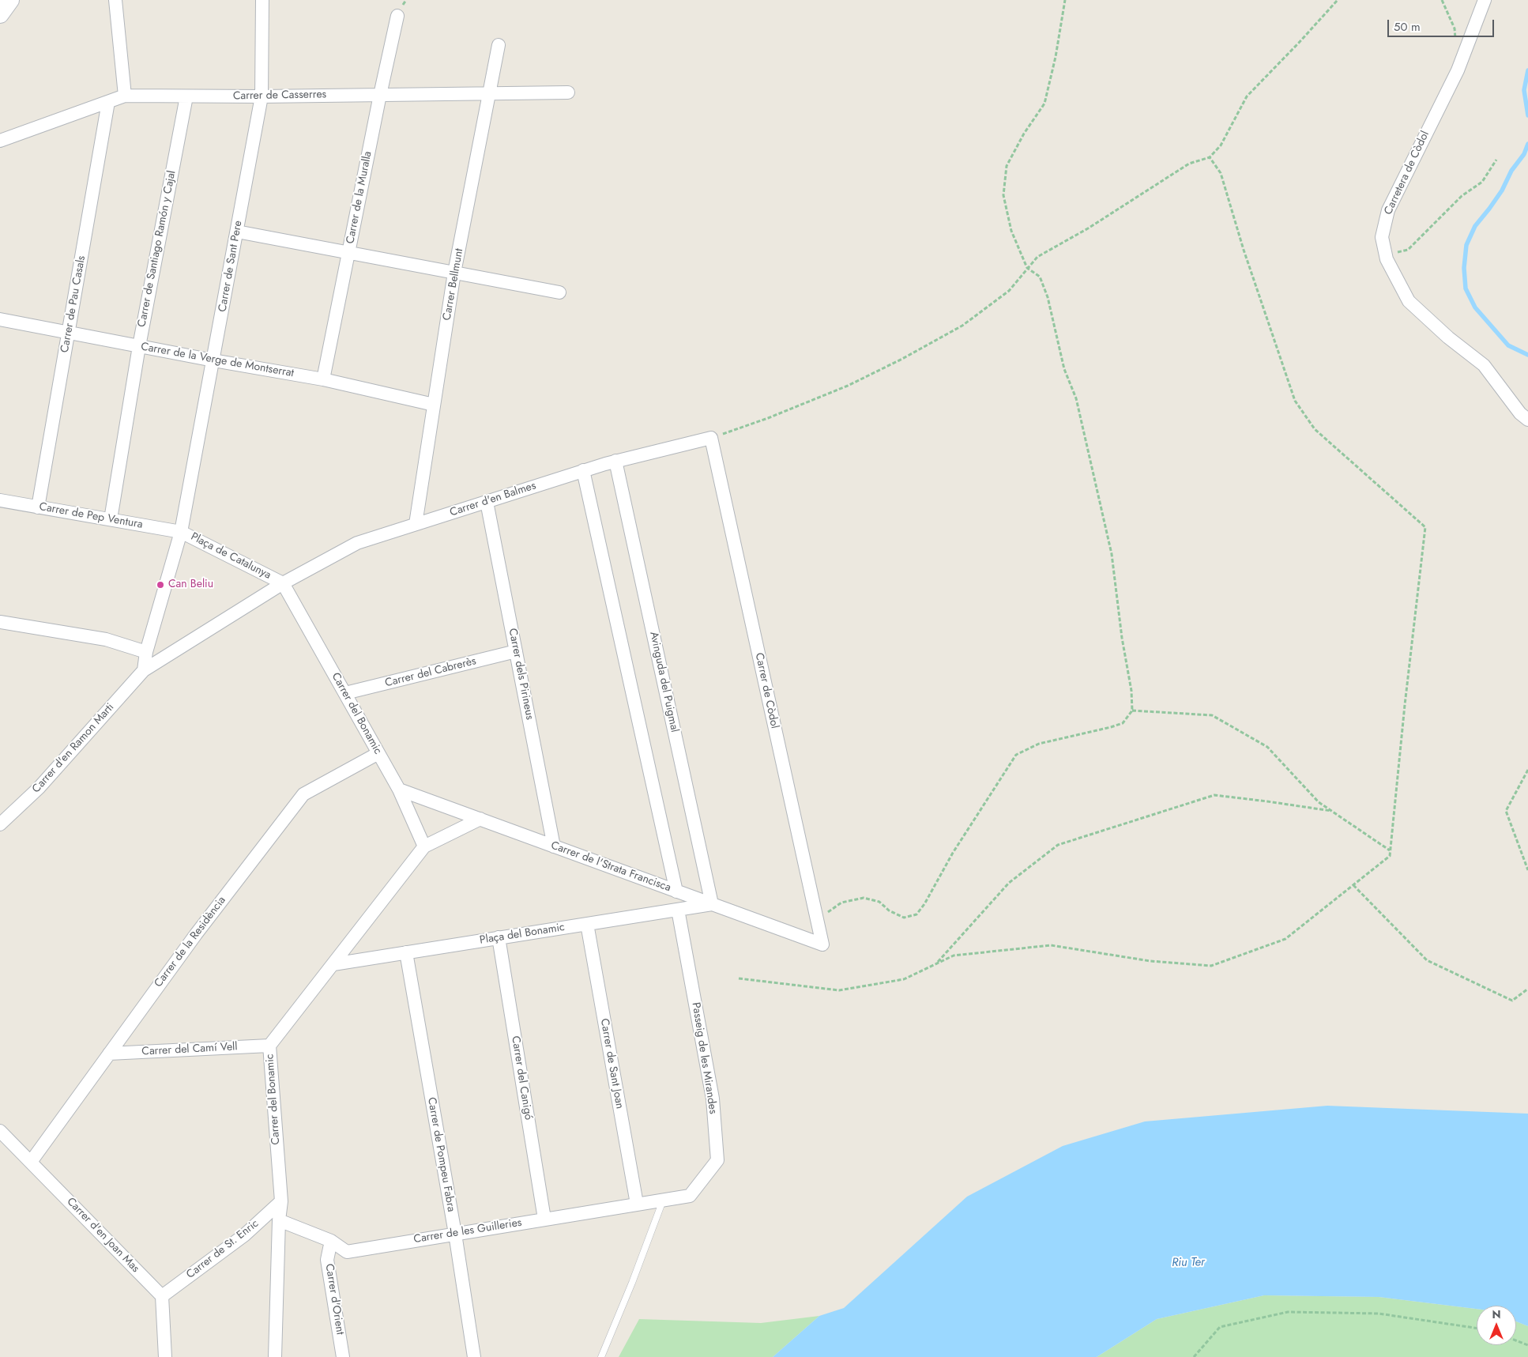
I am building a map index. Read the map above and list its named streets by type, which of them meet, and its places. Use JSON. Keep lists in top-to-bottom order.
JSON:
{
  "streets": {
    "street": [
      "Carrer de Casserres",
      "Carretera de Còdol",
      "Carrer de la Muralla",
      "Carrer de Santiago Ramón y Cajal",
      "Carrer de Sant Pere",
      "Carrer Bellmunt",
      "Carrer de Pau Casals",
      "Carrer de la Verge de Montserrat",
      "Carrer d'en Balmes",
      "Carrer de Pep Ventura",
      "Plaça de Catalunya",
      "Carrer del Cabrerès",
      "Carrer dels Pirineus",
      "Avinguda del Puigmal",
      "Carrer de Còdol",
      "Carrer del Bonamic",
      "Carrer d'en Ramon Marti",
      "Carrer de l'Strata Francisca",
      "Plaça del Bonamic",
      "Carrer de la Residència",
      "Carrer del Camí Vell",
      "Passeig de les Mirandes",
      "Carrer de Sant Joan",
      "Carrer del Canigó",
      "Carrer de Pompeu Fabra",
      "Carrer de les Guilleries",
      "Carrer d'en Joan Mas",
      "Carrer de St. Enric",
      "Carrer d'Orient"
    ]
  },
  "crossings": [
    ["Carrer de Casserres", "Carrer de la Muralla"],
    ["Carrer de Casserres", "Carrer de Santiago Ramón y Cajal"],
    ["Carrer de Casserres", "Carrer de Sant Pere"],
    ["Carrer de Casserres", "Carrer Bellmunt"],
    ["Carrer de Casserres", "Carrer de Pau Casals"],
    ["Carrer de la Muralla", "Carrer de la Verge de Montserrat"],
    ["Carrer de Santiago Ramón y Cajal", "Carrer de la Verge de Montserrat"],
    ["Carrer de Santiago Ramón y Cajal", "Carrer de Pep Ventura"],
    ["Carrer de Sant Pere", "Carrer de la Verge de Montserrat"],
    ["Carrer de Sant Pere", "Carrer de Pep Ventura"],
    ["Carrer de Sant Pere", "Plaça de Catalunya"],
    ["Carrer Bellmunt", "Carrer de la Verge de Montserrat"],
    ["Carrer Bellmunt", "Carrer d'en Balmes"],
    ["Carrer de Pau Casals", "Carrer de la Verge de Montserrat"],
    ["Carrer de Pau Casals", "Carrer de Pep Ventura"],
    ["Carrer d'en Balmes", "Plaça de Catalunya"],
    ["Carrer d'en Balmes", "Carrer dels Pirineus"],
    ["Carrer d'en Balmes", "Avinguda del Puigmal"],
    ["Carrer d'en Balmes", "Carrer de Còdol"],
    ["Carrer d'en Balmes", "Carrer del Bonamic"],
    ["Carrer de Pep Ventura", "Plaça de Catalunya"],
    ["Plaça de Catalunya", "Carrer del Bonamic"],
    ["Plaça de Catalunya", "Carrer d'en Ramon Marti"],
    ["Carrer del Cabrerès", "Carrer dels Pirineus"],
    ["Carrer del Cabrerès", "Carrer del Bonamic"],
    ["Carrer dels Pirineus", "Carrer de l'Strata Francisca"],
    ["Avinguda del Puigmal", "Carrer de l'Strata Francisca"],
    ["Avinguda del Puigmal", "Plaça del Bonamic"],
    ["Carrer de Còdol", "Carrer de l'Strata Francisca"],
    ["Carrer del Bonamic", "Carrer de l'Strata Francisca"],
    ["Carrer del Bonamic", "Plaça del Bonamic"],
    ["Carrer del Bonamic", "Carrer de la Residència"],
    ["Carrer del Bonamic", "Carrer del Camí Vell"],
    ["Carrer del Bonamic", "Carrer de les Guilleries"],
    ["Carrer del Bonamic", "Carrer de St. Enric"],
    ["Carrer de l'Strata Francisca", "Plaça del Bonamic"],
    ["Plaça del Bonamic", "Passeig de les Mirandes"],
    ["Plaça del Bonamic", "Carrer de Sant Joan"],
    ["Plaça del Bonamic", "Carrer del Canigó"],
    ["Plaça del Bonamic", "Carrer de Pompeu Fabra"],
    ["Carrer de la Residència", "Carrer del Camí Vell"],
    ["Carrer de la Residència", "Carrer d'en Joan Mas"],
    ["Passeig de les Mirandes", "Carrer de les Guilleries"],
    ["Carrer de Sant Joan", "Carrer de les Guilleries"],
    ["Carrer del Canigó", "Carrer de les Guilleries"],
    ["Carrer de Pompeu Fabra", "Carrer de les Guilleries"],
    ["Carrer de les Guilleries", "Carrer d'Orient"],
    ["Carrer d'en Joan Mas", "Carrer de St. Enric"]
  ],
  "water": ["Riu Ter"],
  "places": ["Can Beliu"],
  "scale_bar": "50 m",
  "north": "top"
}
